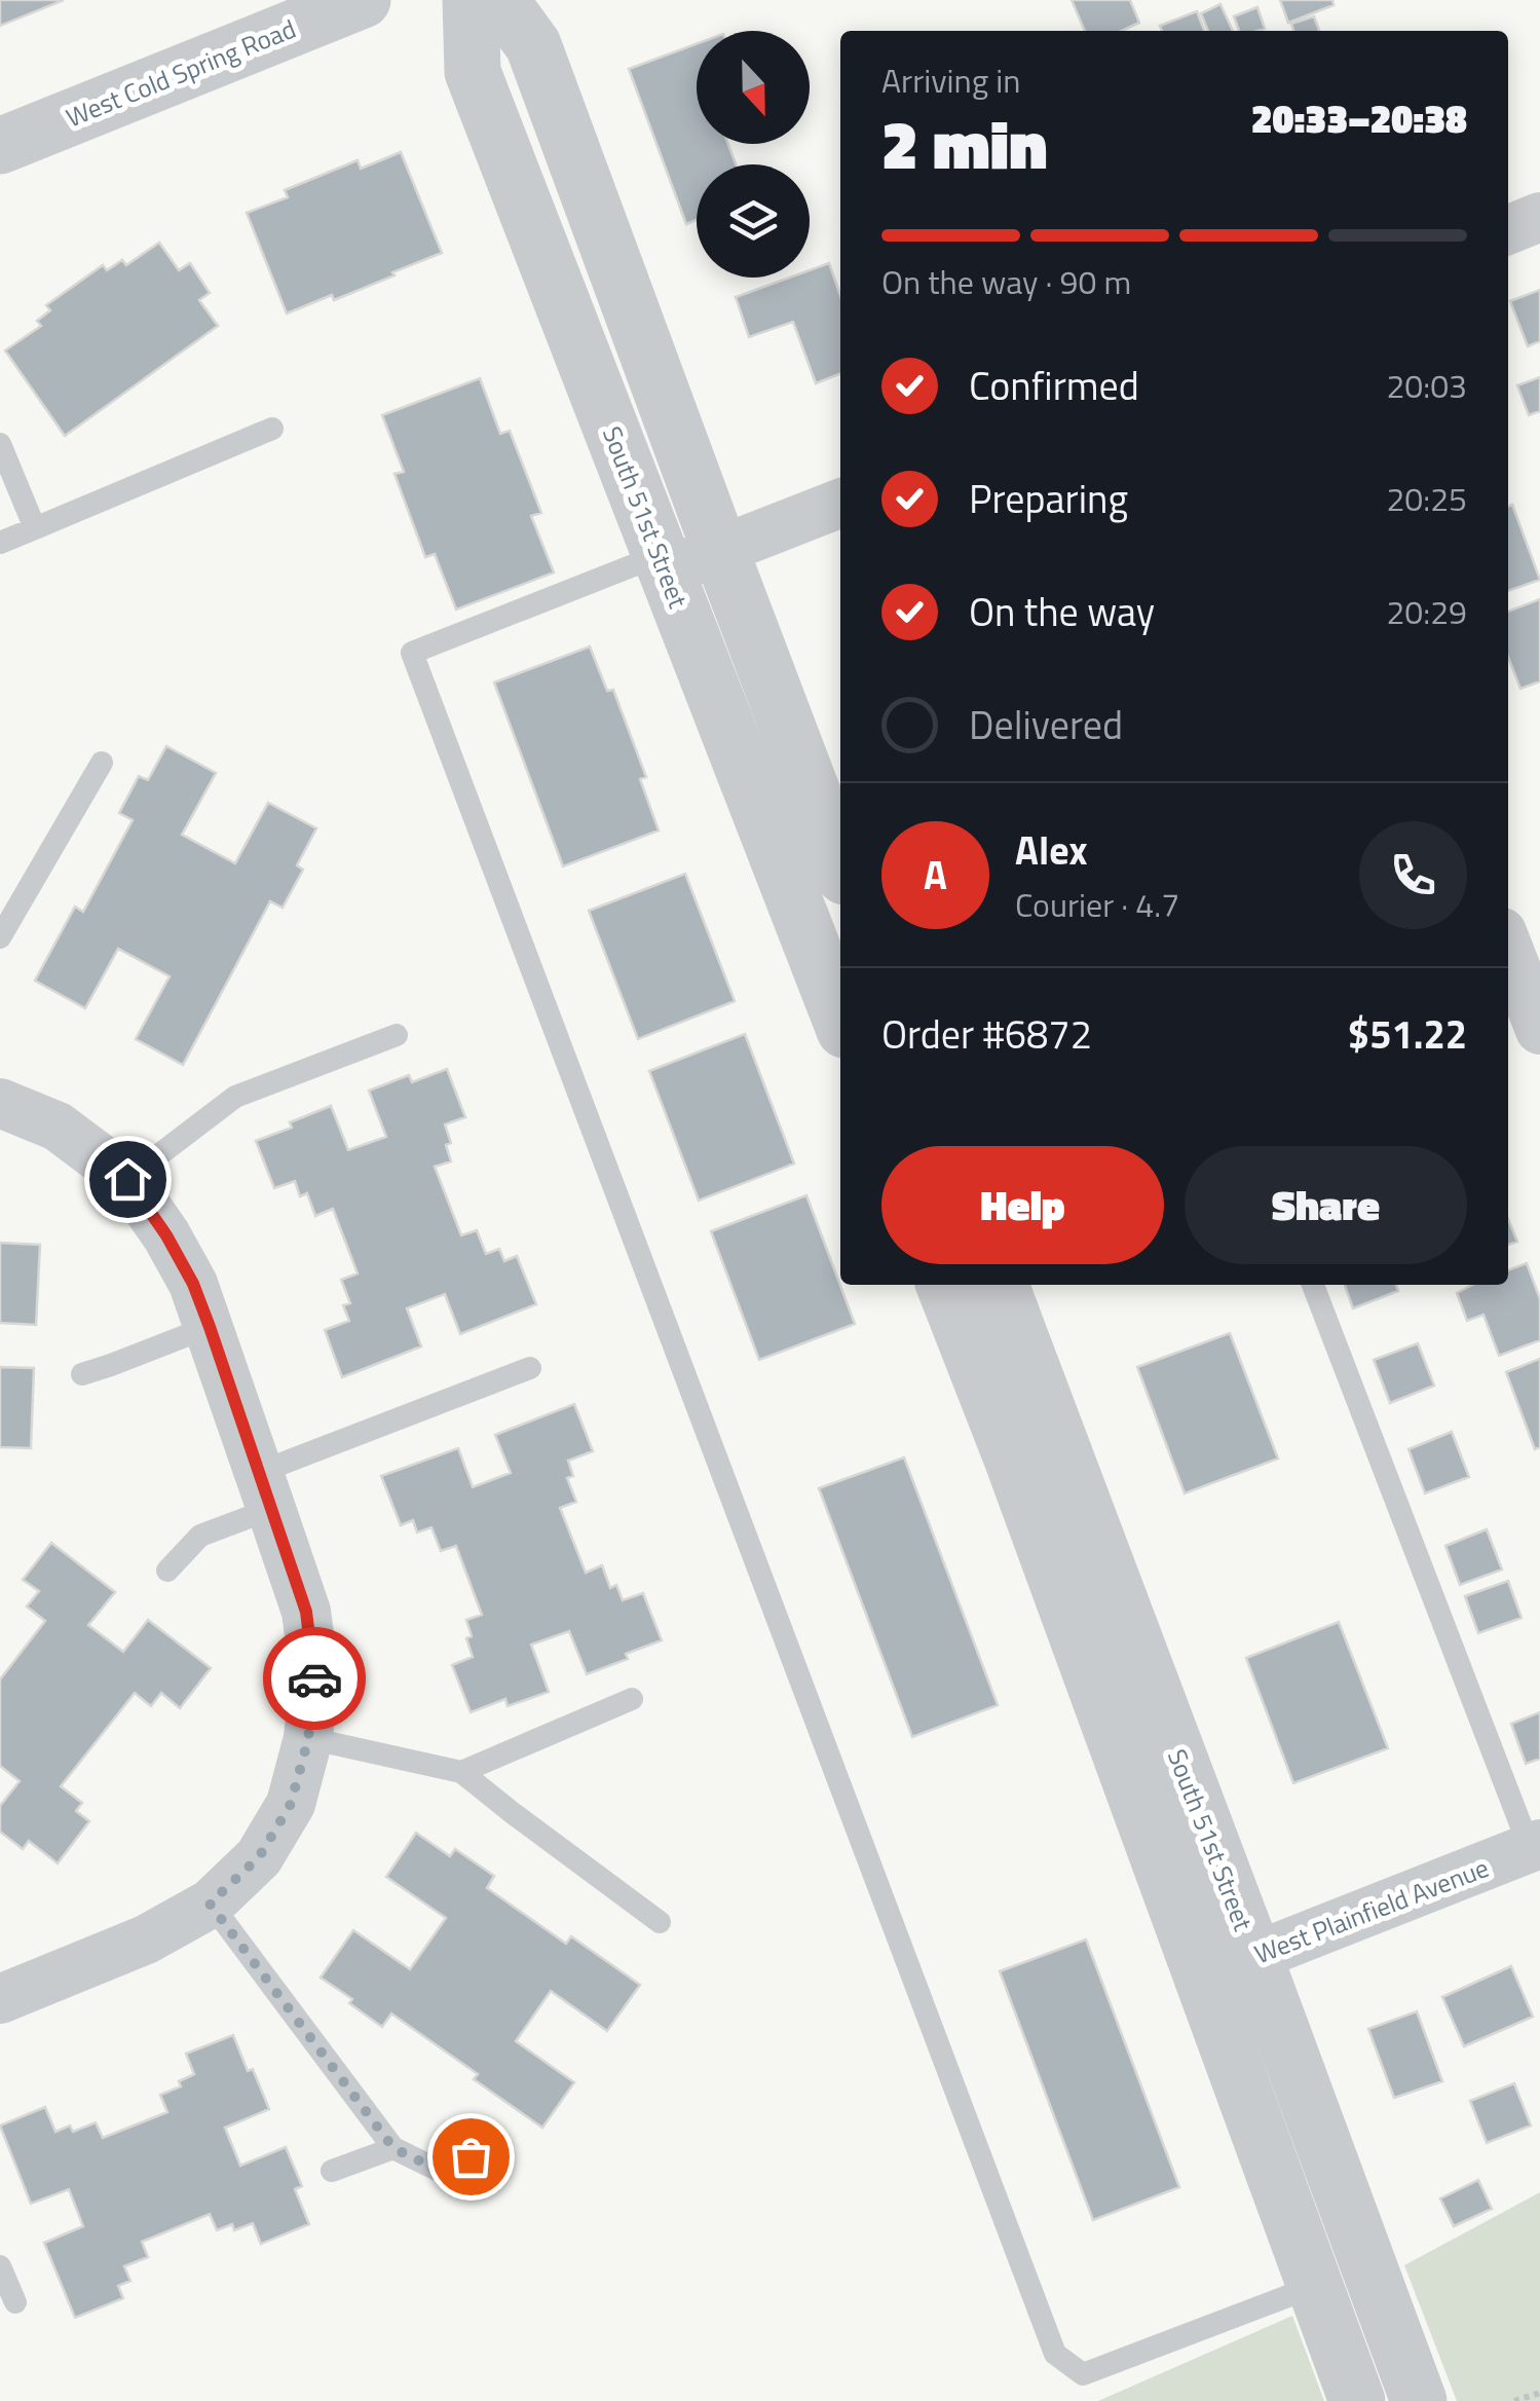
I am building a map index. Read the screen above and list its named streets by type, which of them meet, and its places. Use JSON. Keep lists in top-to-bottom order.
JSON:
{
  "streets": {
    "street": ["West Cold Spring Road", "South 51st Street", "West Plainfield Avenue"]
  },
  "crossings": [
    ["South 51st Street", "West Plainfield Avenue"]
  ],
  "north": "bottom",
  "page": {
    "heading": ["2 min", "Arriving in", "20:33–20:38"],
    "panel": [
      "Alex",
      "Courier · 4.7",
      "Order #6872",
      "$51.22"
    ],
    "bar": "On the way · 90 m",
    "list": [
      ["Confirmed", "20:03"],
      ["Preparing", "20:25"],
      ["On the way", "20:29"],
      "Delivered"
    ],
    "round": "A",
    "buttons": ["Help", "Share"]
  }
}
